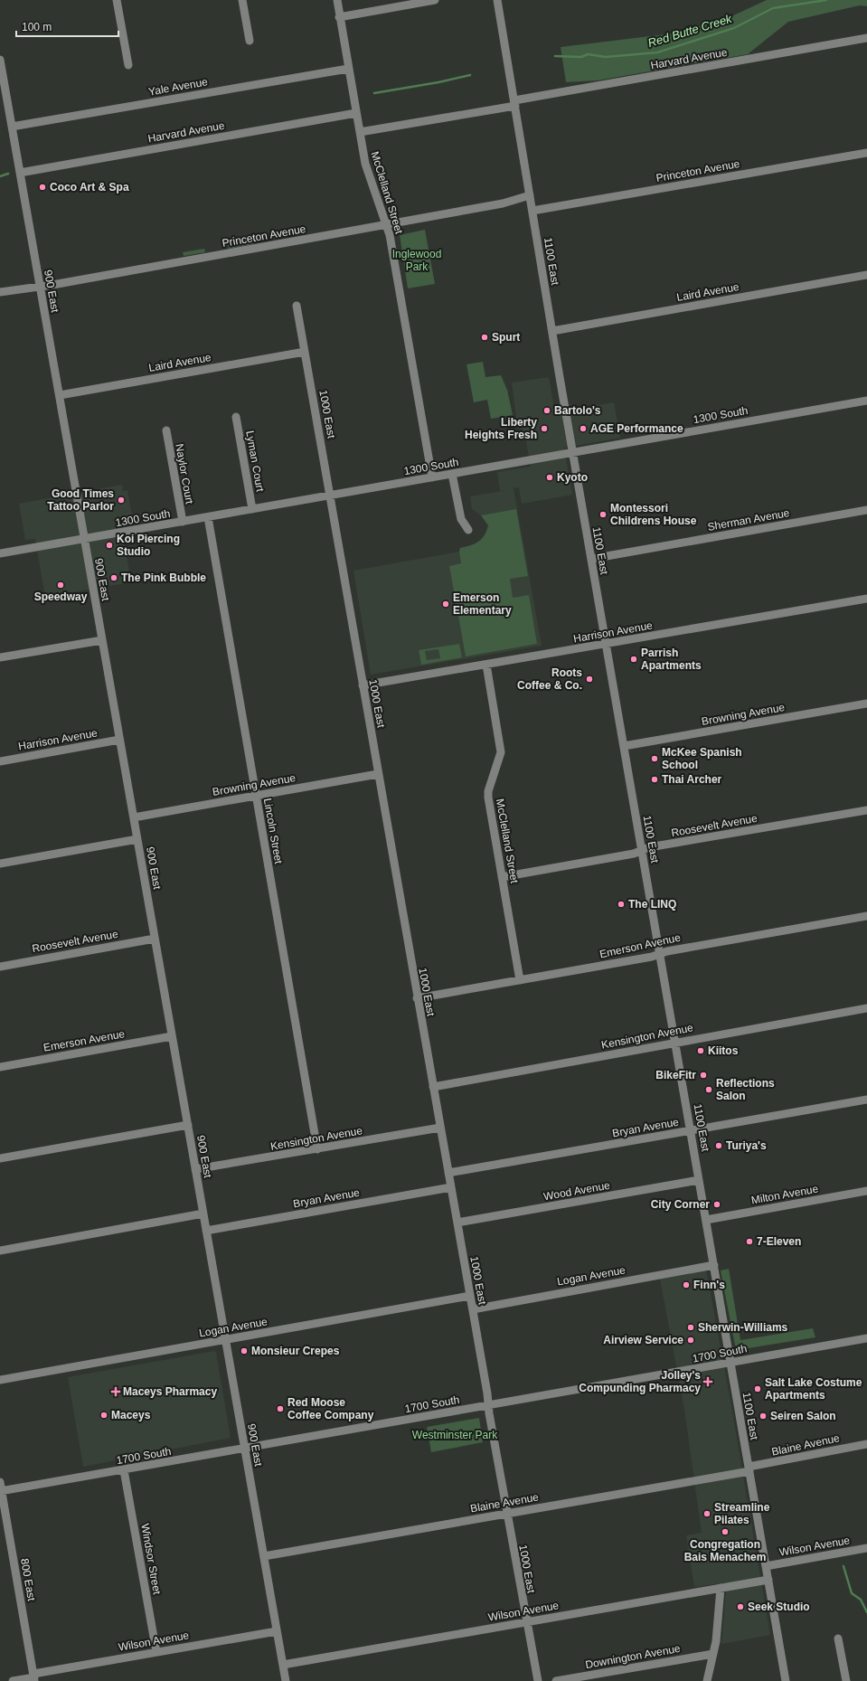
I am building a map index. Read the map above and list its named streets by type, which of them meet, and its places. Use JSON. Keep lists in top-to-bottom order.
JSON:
{
  "streets": {
    "street": [
      "Harvard Avenue",
      "Yale Avenue",
      "Princeton Avenue",
      "McClelland Street",
      "1100 East",
      "900 East",
      "Laird Avenue",
      "1000 East",
      "1300 South",
      "Lyman Court",
      "Naylor Court",
      "Sherman Avenue",
      "Harrison Avenue",
      "Browning Avenue",
      "Roosevelt Avenue",
      "Lincoln Street",
      "Emerson Avenue",
      "Kensington Avenue",
      "Bryan Avenue",
      "Wood Avenue",
      "Milton Avenue",
      "Logan Avenue",
      "1700 South",
      "Blaine Avenue",
      "Wilson Avenue",
      "Windsor Street",
      "800 East",
      "Downington Avenue"
    ]
  },
  "crossings": [
    ["Harvard Avenue", "McClelland Street"],
    ["Harvard Avenue", "1100 East"],
    ["Harvard Avenue", "900 East"],
    ["Yale Avenue", "McClelland Street"],
    ["Yale Avenue", "900 East"],
    ["Princeton Avenue", "McClelland Street"],
    ["Princeton Avenue", "1100 East"],
    ["Princeton Avenue", "900 East"],
    ["McClelland Street", "1300 South"],
    ["McClelland Street", "Harrison Avenue"],
    ["McClelland Street", "Roosevelt Avenue"],
    ["McClelland Street", "Emerson Avenue"],
    ["1100 East", "Laird Avenue"],
    ["1100 East", "1300 South"],
    ["1100 East", "Sherman Avenue"],
    ["1100 East", "Harrison Avenue"],
    ["1100 East", "Browning Avenue"],
    ["1100 East", "Roosevelt Avenue"],
    ["1100 East", "Emerson Avenue"],
    ["1100 East", "Kensington Avenue"],
    ["1100 East", "Bryan Avenue"],
    ["1100 East", "Wood Avenue"],
    ["1100 East", "Milton Avenue"],
    ["1100 East", "Logan Avenue"],
    ["1100 East", "1700 South"],
    ["1100 East", "Blaine Avenue"],
    ["1100 East", "Wilson Avenue"],
    ["900 East", "Laird Avenue"],
    ["900 East", "1300 South"],
    ["900 East", "Harrison Avenue"],
    ["900 East", "Browning Avenue"],
    ["900 East", "Roosevelt Avenue"],
    ["900 East", "Emerson Avenue"],
    ["900 East", "Kensington Avenue"],
    ["900 East", "Bryan Avenue"],
    ["900 East", "Logan Avenue"],
    ["900 East", "1700 South"],
    ["900 East", "Blaine Avenue"],
    ["900 East", "Wilson Avenue"],
    ["Laird Avenue", "1000 East"],
    ["1000 East", "1300 South"],
    ["1000 East", "Harrison Avenue"],
    ["1000 East", "Browning Avenue"],
    ["1000 East", "Emerson Avenue"],
    ["1000 East", "Kensington Avenue"],
    ["1000 East", "Bryan Avenue"],
    ["1000 East", "Wood Avenue"],
    ["1000 East", "Logan Avenue"],
    ["1000 East", "1700 South"],
    ["1000 East", "Blaine Avenue"],
    ["1000 East", "Wilson Avenue"],
    ["1300 South", "Lyman Court"],
    ["1300 South", "Naylor Court"],
    ["1300 South", "Lincoln Street"],
    ["Browning Avenue", "Lincoln Street"],
    ["Lincoln Street", "Kensington Avenue"],
    ["1700 South", "Windsor Street"],
    ["1700 South", "800 East"],
    ["Wilson Avenue", "Windsor Street"],
    ["Wilson Avenue", "800 East"]
  ],
  "water": ["Red Butte Creek"],
  "parks": ["Inglewood Park", "Westminster Park"],
  "places": {
    "other": [
      "Coco Art & Spa",
      "Spurt",
      "Bartolo's",
      "Liberty Heights Fresh",
      "AGE Performance",
      "Kyoto",
      "Good Times Tattoo Parlor",
      "Montessori Childrens House",
      "Koi Piercing Studio",
      "The Pink Bubble",
      "Speedway",
      "Emerson Elementary",
      "Parrish Apartments",
      "Roots Coffee & Co.",
      "McKee Spanish School",
      "Thai Archer",
      "The LINQ",
      "Kiitos",
      "BikeFitr",
      "Reflections Salon",
      "Turiya's",
      "City Corner",
      "7-Eleven",
      "Finn's",
      "Sherwin-Williams",
      "Airview Service",
      "Monsieur Crepes",
      "Salt Lake Costume Apartments",
      "Red Moose Coffee Company",
      "Maceys",
      "Seiren Salon",
      "Streamline Pilates",
      "Congregation Bais Menachem",
      "Seek Studio"
    ],
    "health": ["Jolley's Compunding Pharmacy", "Maceys Pharmacy"]
  },
  "scale_bar": "100 m"
}
